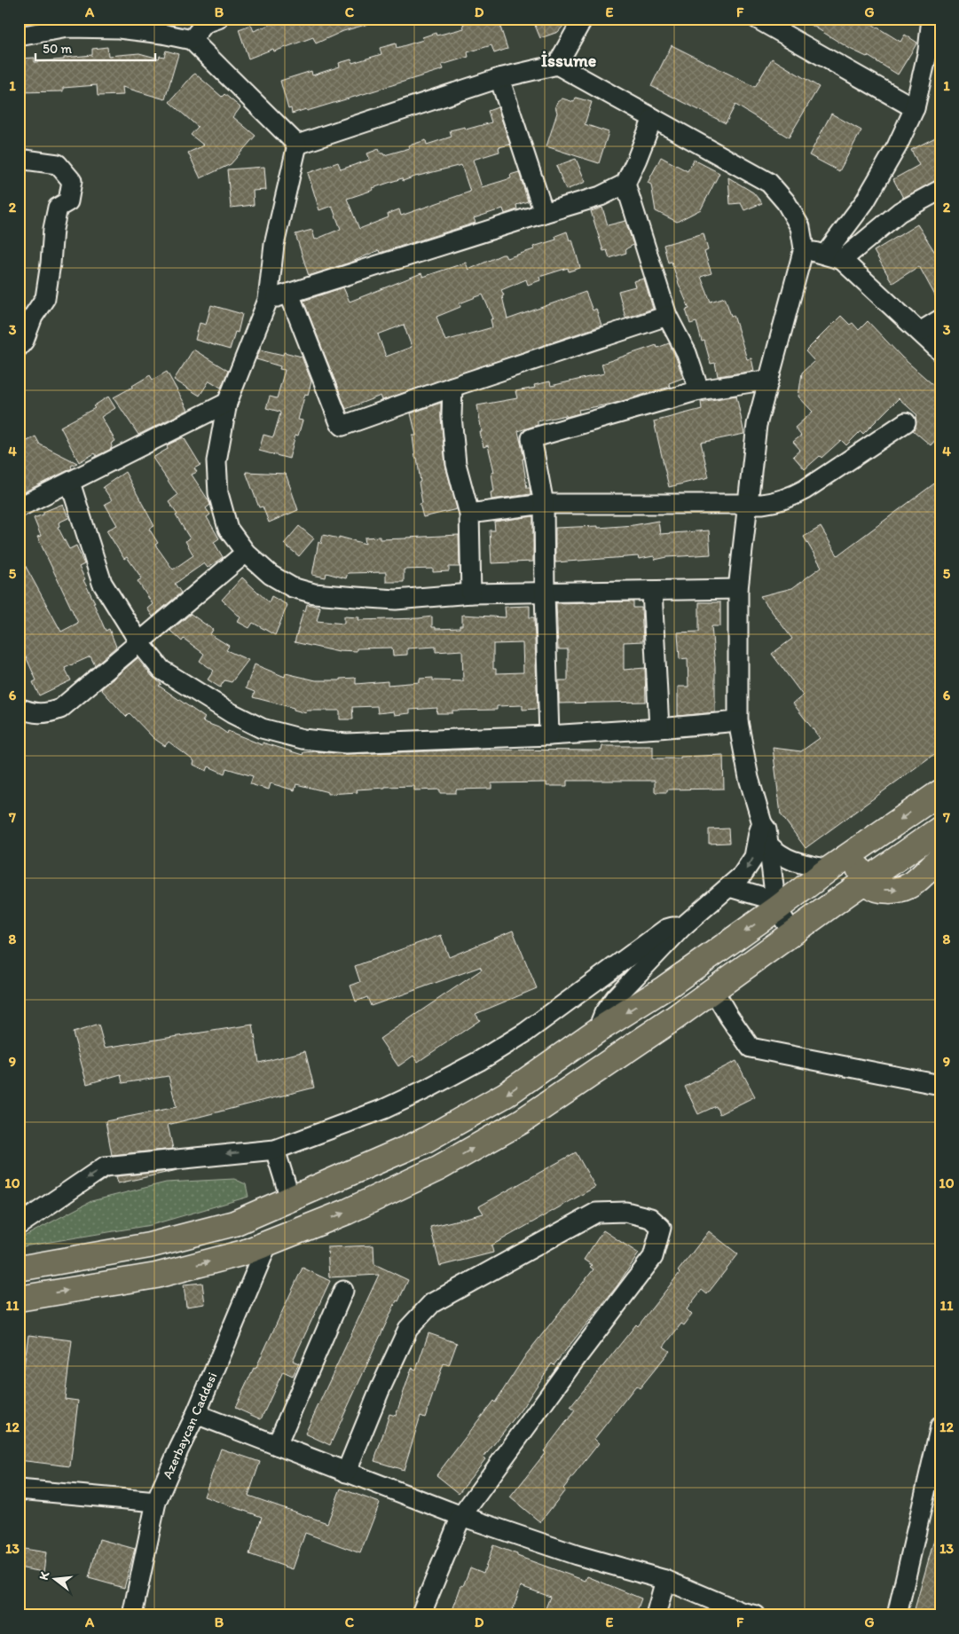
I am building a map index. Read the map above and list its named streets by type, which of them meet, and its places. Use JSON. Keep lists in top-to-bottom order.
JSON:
{
  "streets": {
    "street": ["Azerbaycan Caddesi"]
  },
  "districts": ["İssume"],
  "scale_bar": "50 m",
  "north": "left",
  "grid": {
    "columns": [
      "A",
      "B",
      "C",
      "D",
      "E",
      "F",
      "G"
    ],
    "rows": [
      "1",
      "2",
      "3",
      "4",
      "5",
      "6",
      "7",
      "8",
      "9",
      "10",
      "11",
      "12",
      "13"
    ]
  }
}
